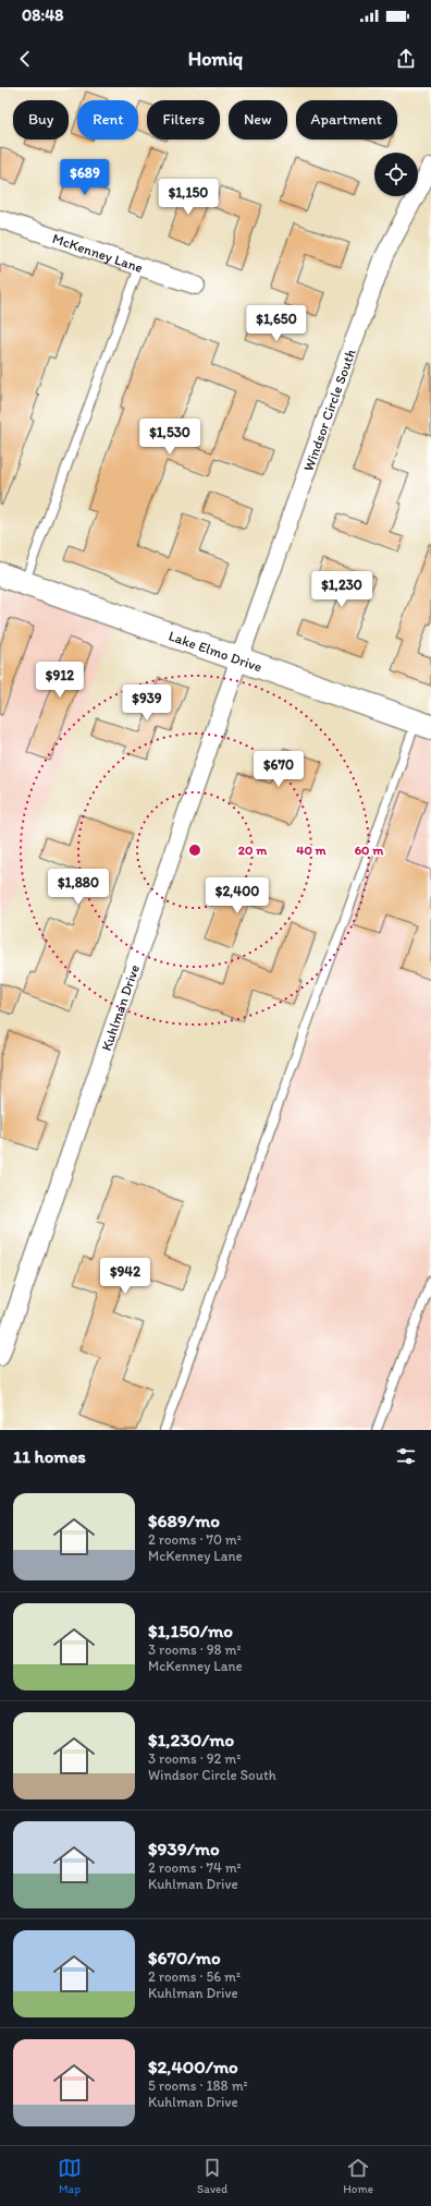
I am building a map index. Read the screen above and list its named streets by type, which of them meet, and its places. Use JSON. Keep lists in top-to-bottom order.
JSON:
{
  "streets": {
    "main road": ["Lake Elmo Drive"],
    "street": ["McKenney Lane", "Windsor Circle South", "Kuhlman Drive"]
  },
  "crossings": [
    ["Windsor Circle South", "Lake Elmo Drive"],
    ["Windsor Circle South", "Kuhlman Drive"],
    ["Lake Elmo Drive", "Kuhlman Drive"]
  ],
  "page": {
    "status": "08:48",
    "header": "Homiq",
    "chip": [
      "Buy",
      "Rent",
      "Filters",
      "New",
      "Apartment"
    ],
    "price": [
      "$689",
      "$1,150",
      "$1,650",
      "$1,530",
      "$1,230",
      "$912",
      "$939",
      "$670",
      "$1,880",
      "$2,400",
      "$942"
    ],
    "heading": "11 homes",
    "list": [
      {
        "name": "$689/mo",
        "note": "2 rooms · 70 m² · McKenney Lane"
      },
      {
        "name": "$1,150/mo",
        "note": "3 rooms · 98 m² · McKenney Lane"
      },
      {
        "name": "$1,230/mo",
        "note": "3 rooms · 92 m² · Windsor Circle South"
      },
      {
        "name": "$939/mo",
        "note": "2 rooms · 74 m² · Kuhlman Drive"
      },
      {
        "name": "$670/mo",
        "note": "2 rooms · 56 m² · Kuhlman Drive"
      },
      {
        "name": "$2,400/mo",
        "note": "5 rooms · 188 m² · Kuhlman Drive"
      }
    ],
    "tabs": ["Map", "Saved", "Home"]
  },
  "rings": ["20 m", "40 m", "60 m"]
}
